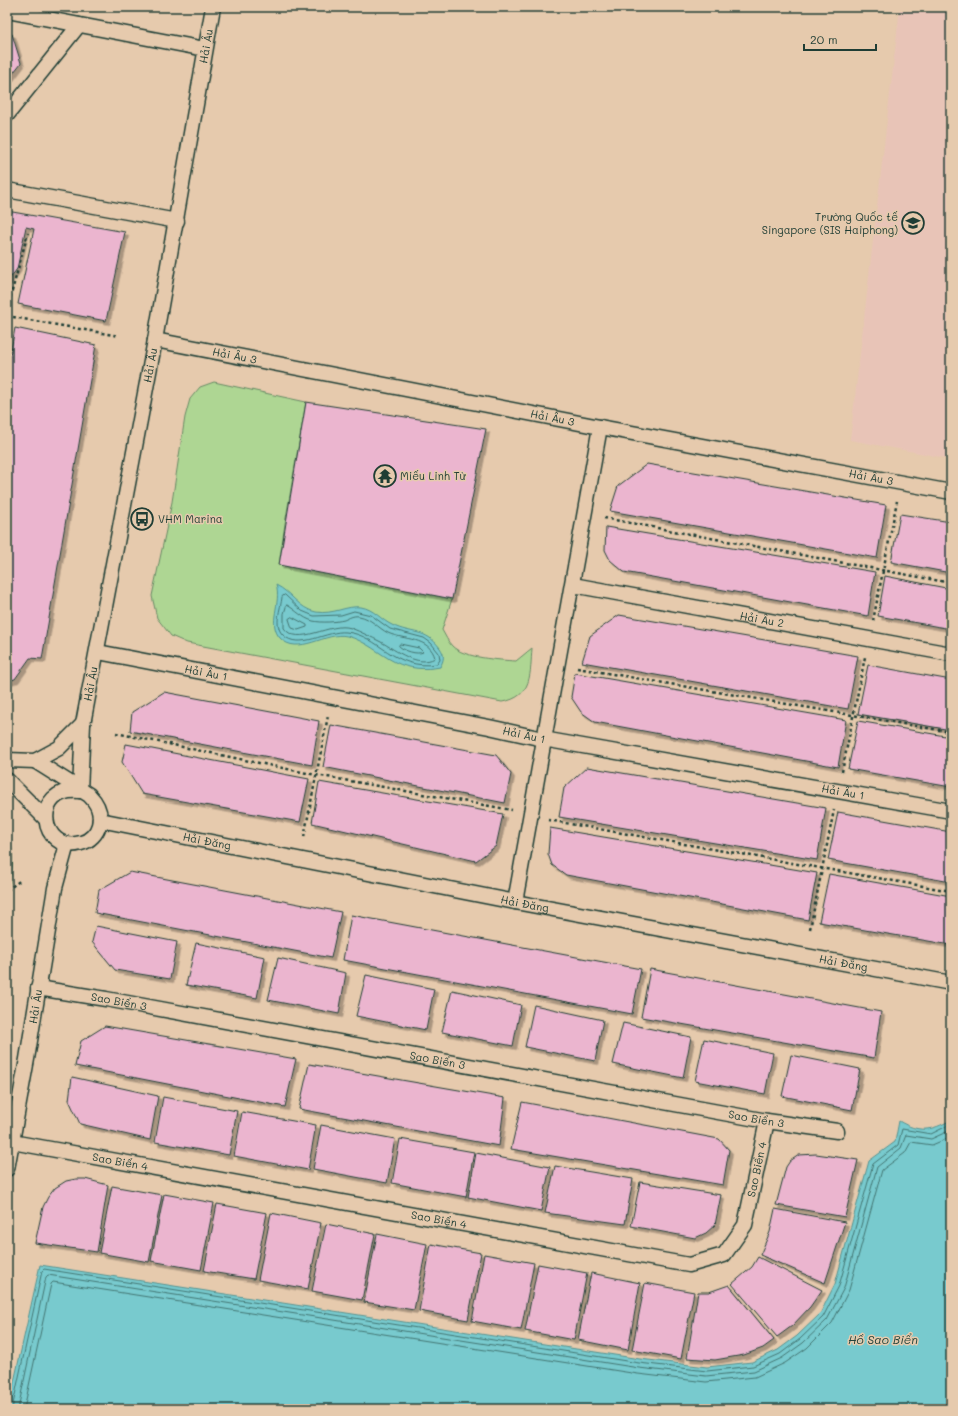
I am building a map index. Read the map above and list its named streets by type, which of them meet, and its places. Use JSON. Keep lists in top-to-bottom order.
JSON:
{
  "streets": {
    "lane": [
      "Hải Âu",
      "Hải Âu 3",
      "Hải Âu 2",
      "Hải Âu 1",
      "Hải Đăng",
      "Sao Biển 3",
      "Sao Biển 4"
    ]
  },
  "crossings": [
    ["Hải Âu", "Hải Âu 3"],
    ["Hải Âu", "Hải Âu 1"],
    ["Hải Âu", "Hải Đăng"],
    ["Hải Âu", "Sao Biển 3"],
    ["Hải Âu", "Sao Biển 4"],
    ["Sao Biển 3", "Sao Biển 4"]
  ],
  "water": ["Hồ Sao Biển"],
  "places": {
    "school or university": ["Trường Quốc tế Singapore (SIS Haiphong)"],
    "temple": ["Miếu Linh Từ"],
    "bus stop": ["VHM Marina"]
  },
  "scale_bar": "20 m"
}
